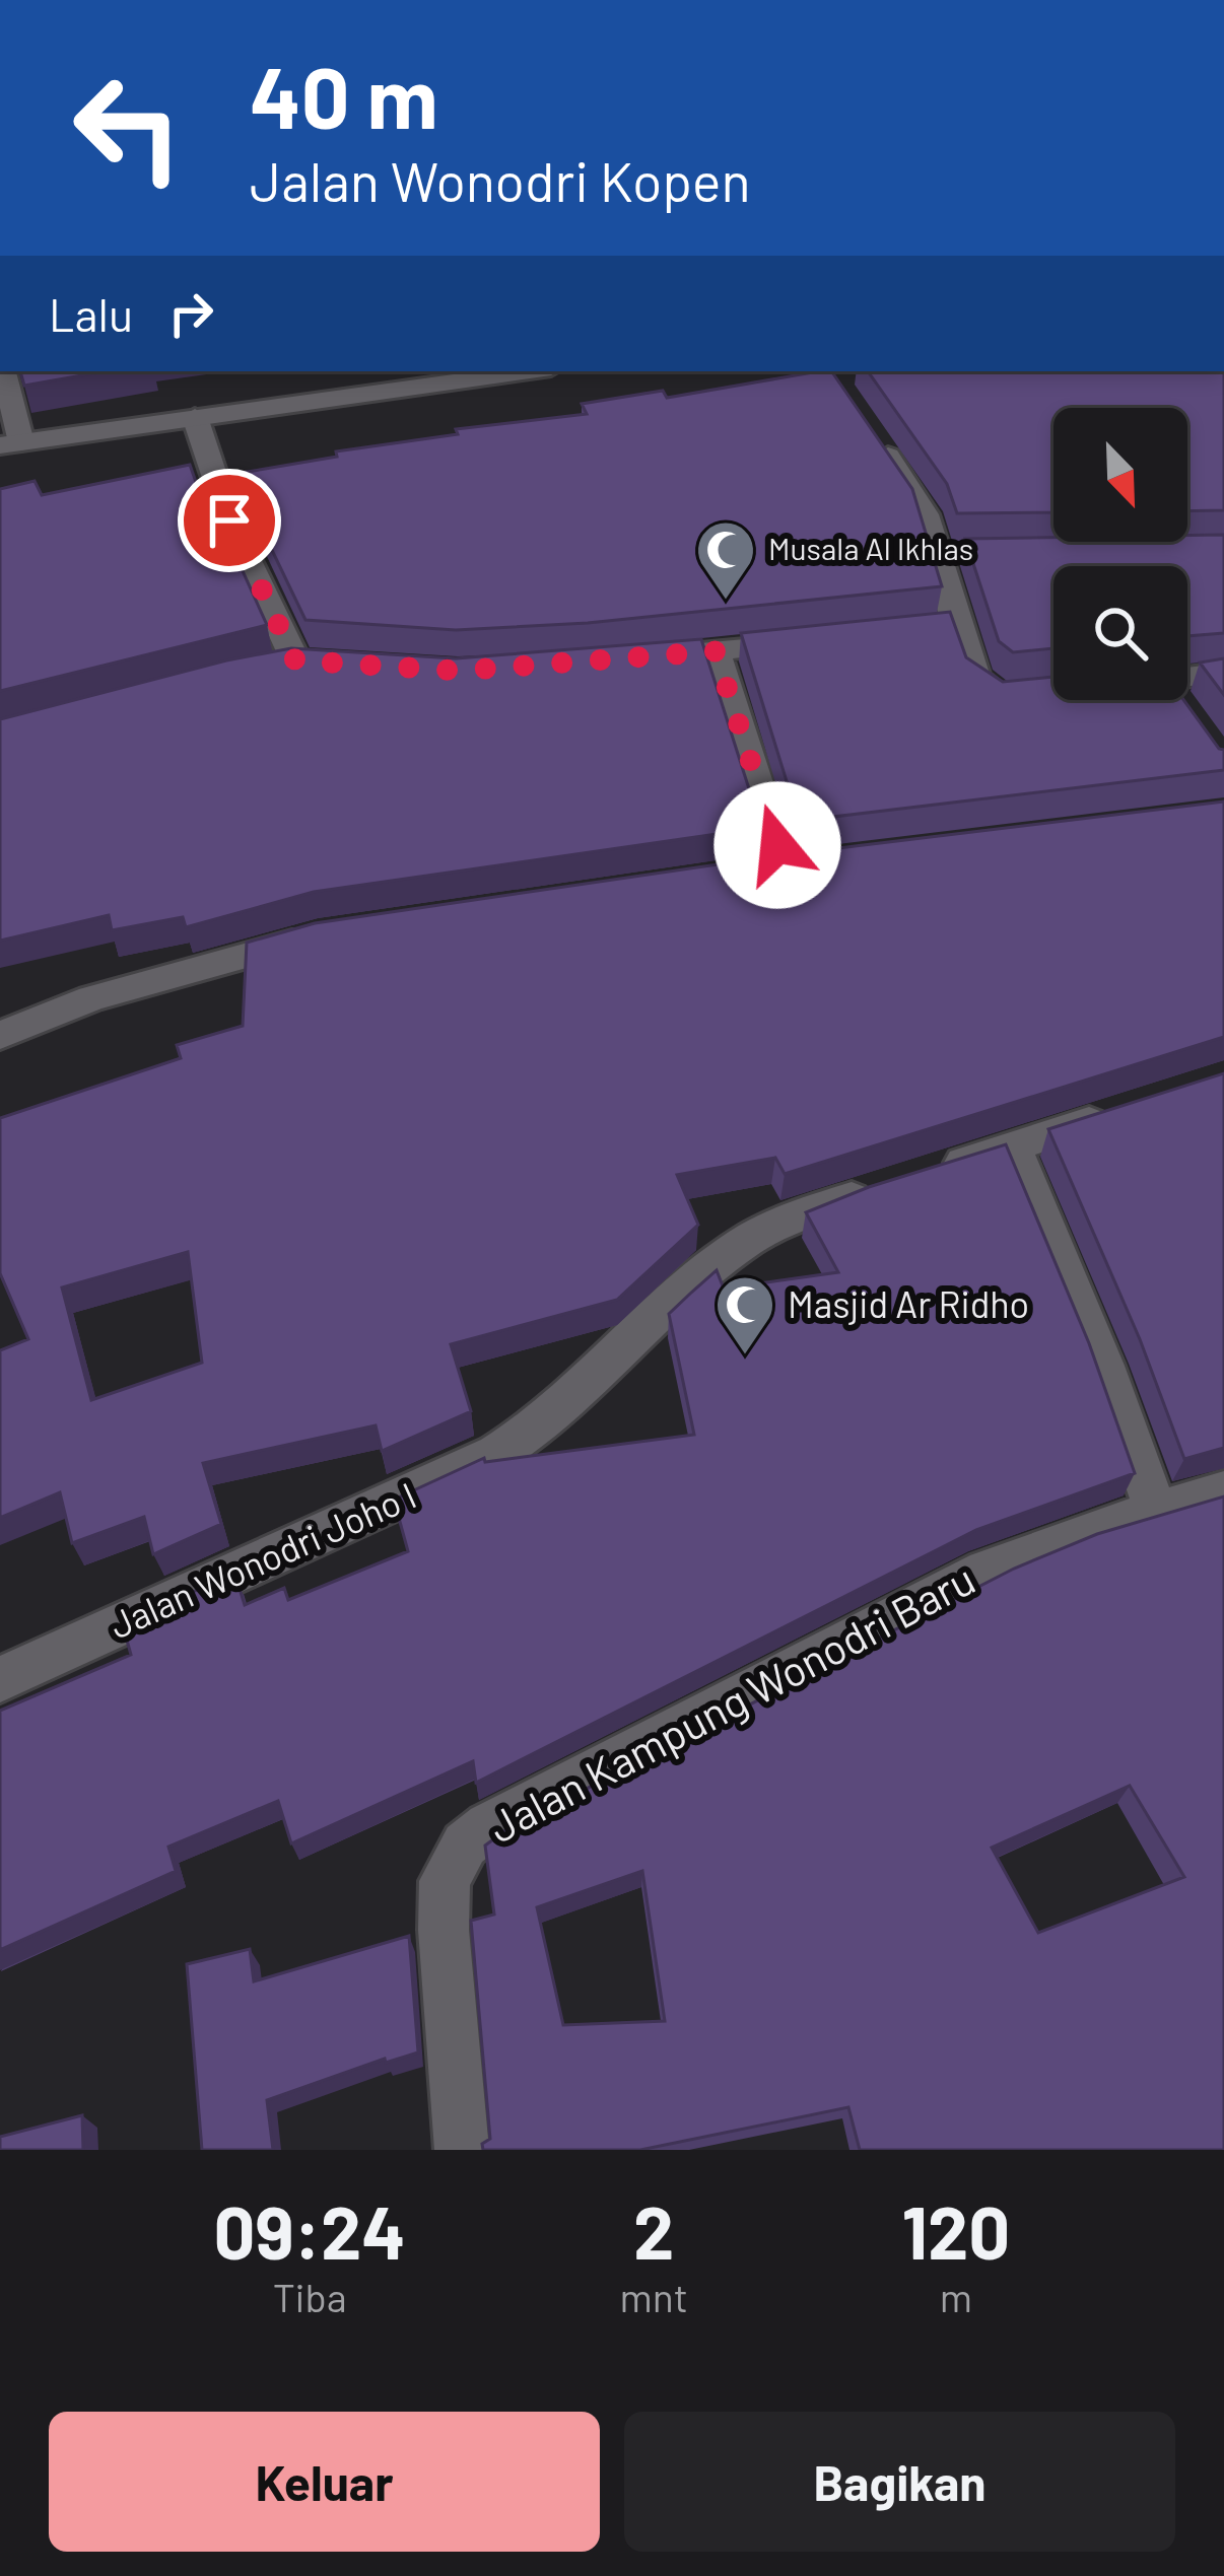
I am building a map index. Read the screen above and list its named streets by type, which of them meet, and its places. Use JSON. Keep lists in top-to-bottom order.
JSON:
{
  "streets": {
    "street": ["Jalan Wonodri Joho I", "Jalan Kampung Wonodri Baru"]
  },
  "places": {
    "mosque": ["Musala Al Ikhlas", "Masjid Ar Ridho"]
  },
  "north": "bottom right",
  "page": {
    "turn": ["40 m", "Jalan Wonodri Kopen"],
    "then": "Lalu",
    "eta": [
      "09:24",
      "Tiba",
      "2",
      "mnt",
      "120",
      "m"
    ],
    "buttons": ["Keluar", "Bagikan"]
  }
}
